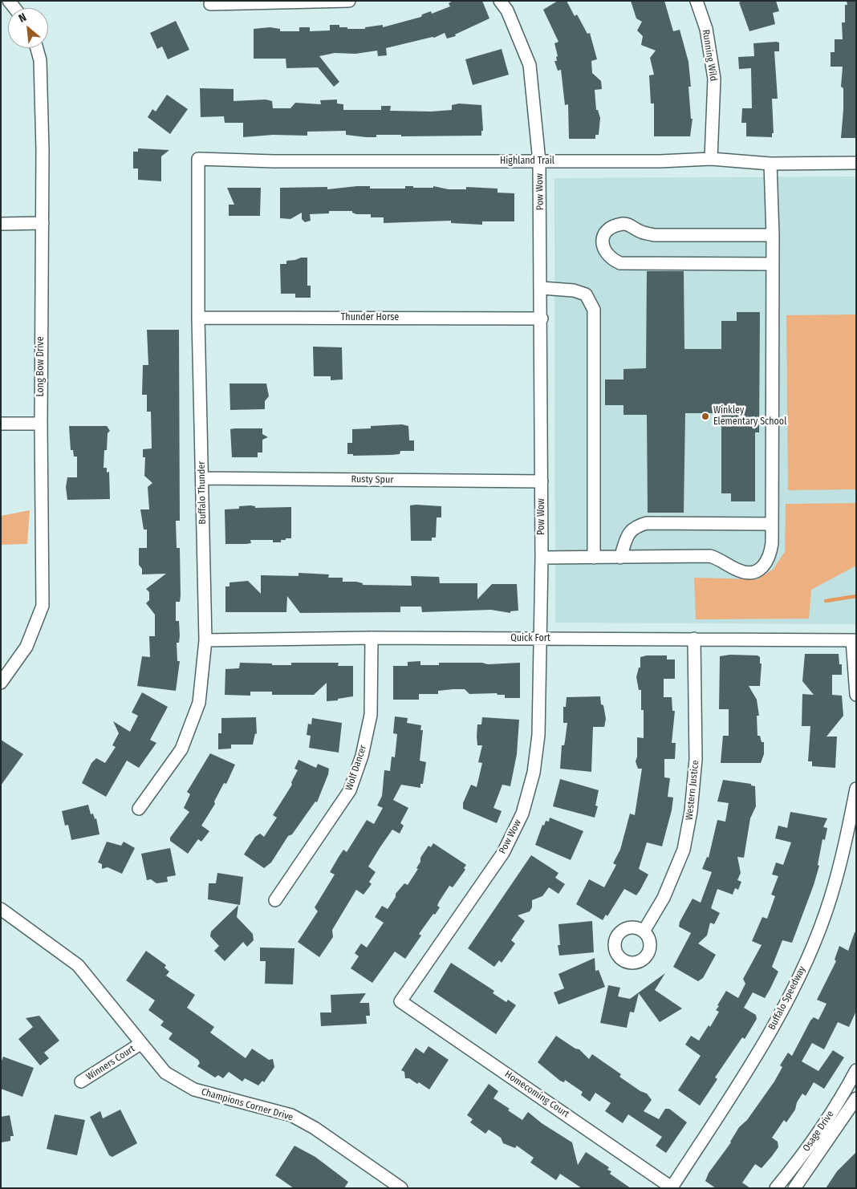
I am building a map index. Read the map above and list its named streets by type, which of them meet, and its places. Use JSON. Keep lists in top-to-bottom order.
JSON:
{
  "streets": {
    "street": [
      "Running Wild",
      "Highland Trail",
      "Pow Wow",
      "Thunder Horse",
      "Long Bow Drive",
      "Rusty Spur",
      "Buffalo Thunder",
      "Quick Fort",
      "Wolf Dancer",
      "Western Justice",
      "Buffalo Speedway",
      "Winners Court",
      "Homecoming Court",
      "Champions Corner Drive",
      "Osage Drive"
    ]
  },
  "crossings": [
    ["Running Wild", "Highland Trail"],
    ["Highland Trail", "Pow Wow"],
    ["Highland Trail", "Buffalo Thunder"],
    ["Pow Wow", "Thunder Horse"],
    ["Pow Wow", "Rusty Spur"],
    ["Pow Wow", "Quick Fort"],
    ["Pow Wow", "Homecoming Court"],
    ["Thunder Horse", "Buffalo Thunder"],
    ["Rusty Spur", "Buffalo Thunder"],
    ["Buffalo Thunder", "Quick Fort"],
    ["Quick Fort", "Wolf Dancer"],
    ["Quick Fort", "Western Justice"],
    ["Buffalo Speedway", "Homecoming Court"],
    ["Winners Court", "Champions Corner Drive"]
  ],
  "places": ["Winkley Elementary School"],
  "north": "top left"
}
